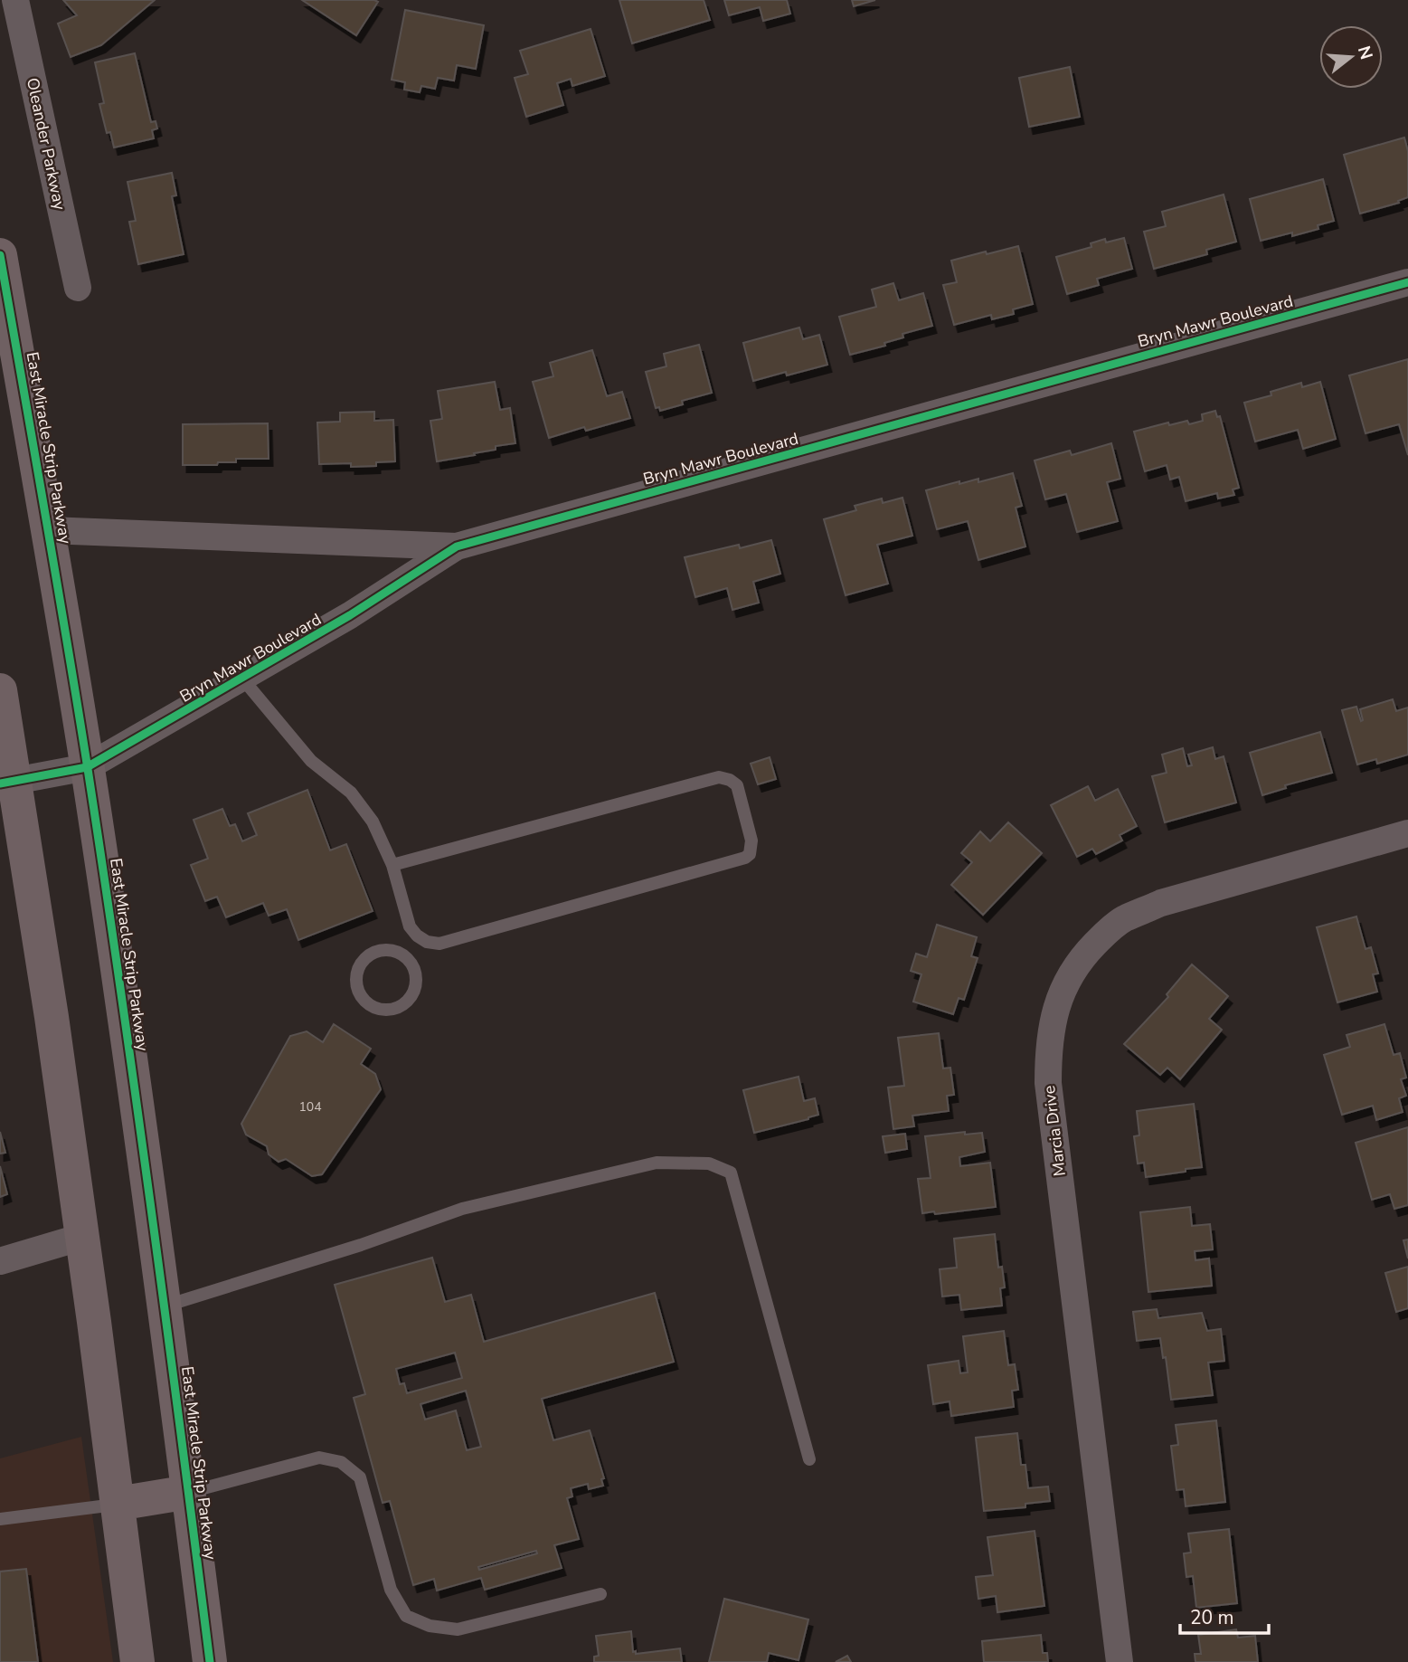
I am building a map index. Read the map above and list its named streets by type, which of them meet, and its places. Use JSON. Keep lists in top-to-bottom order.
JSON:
{
  "streets": {
    "highway": ["East Miracle Strip Parkway"],
    "street": ["Oleander Parkway", "Bryn Mawr Boulevard", "Marcia Drive"]
  },
  "crossings": [
    ["Bryn Mawr Boulevard", "East Miracle Strip Parkway"]
  ],
  "house_numbers": ["104"],
  "scale_bar": "20 m",
  "north": "right"
}
